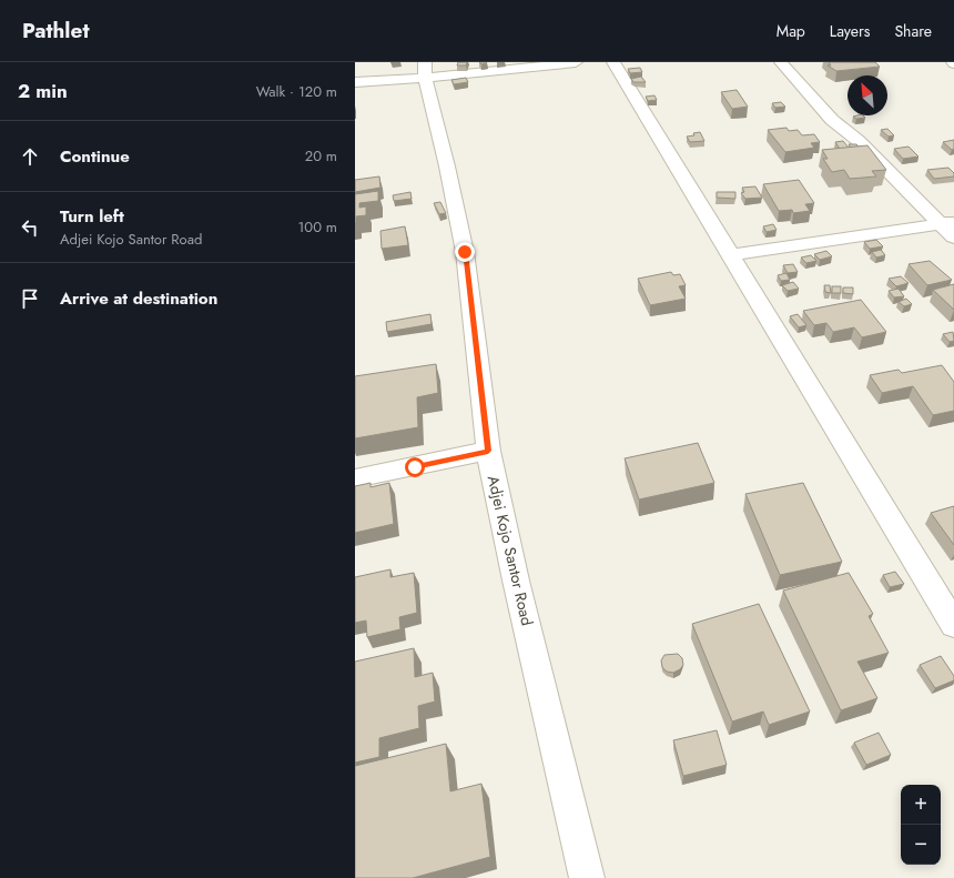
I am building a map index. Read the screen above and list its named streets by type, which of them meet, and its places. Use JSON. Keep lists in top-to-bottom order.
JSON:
{
  "streets": {
    "street": ["Adjei Kojo Santor Road"]
  },
  "north": "top left",
  "page": {
    "header": "Pathlet",
    "nav": ["Map", "Layers", "Share"],
    "heading": ["2 min", "Walk · 120 m"],
    "list": [
      ["Continue", "20 m"],
      ["Turn left", "Adjei Kojo Santor Road", "100 m"],
      "Arrive at destination"
    ],
    "map_buttons": ["+", "−"]
  }
}
